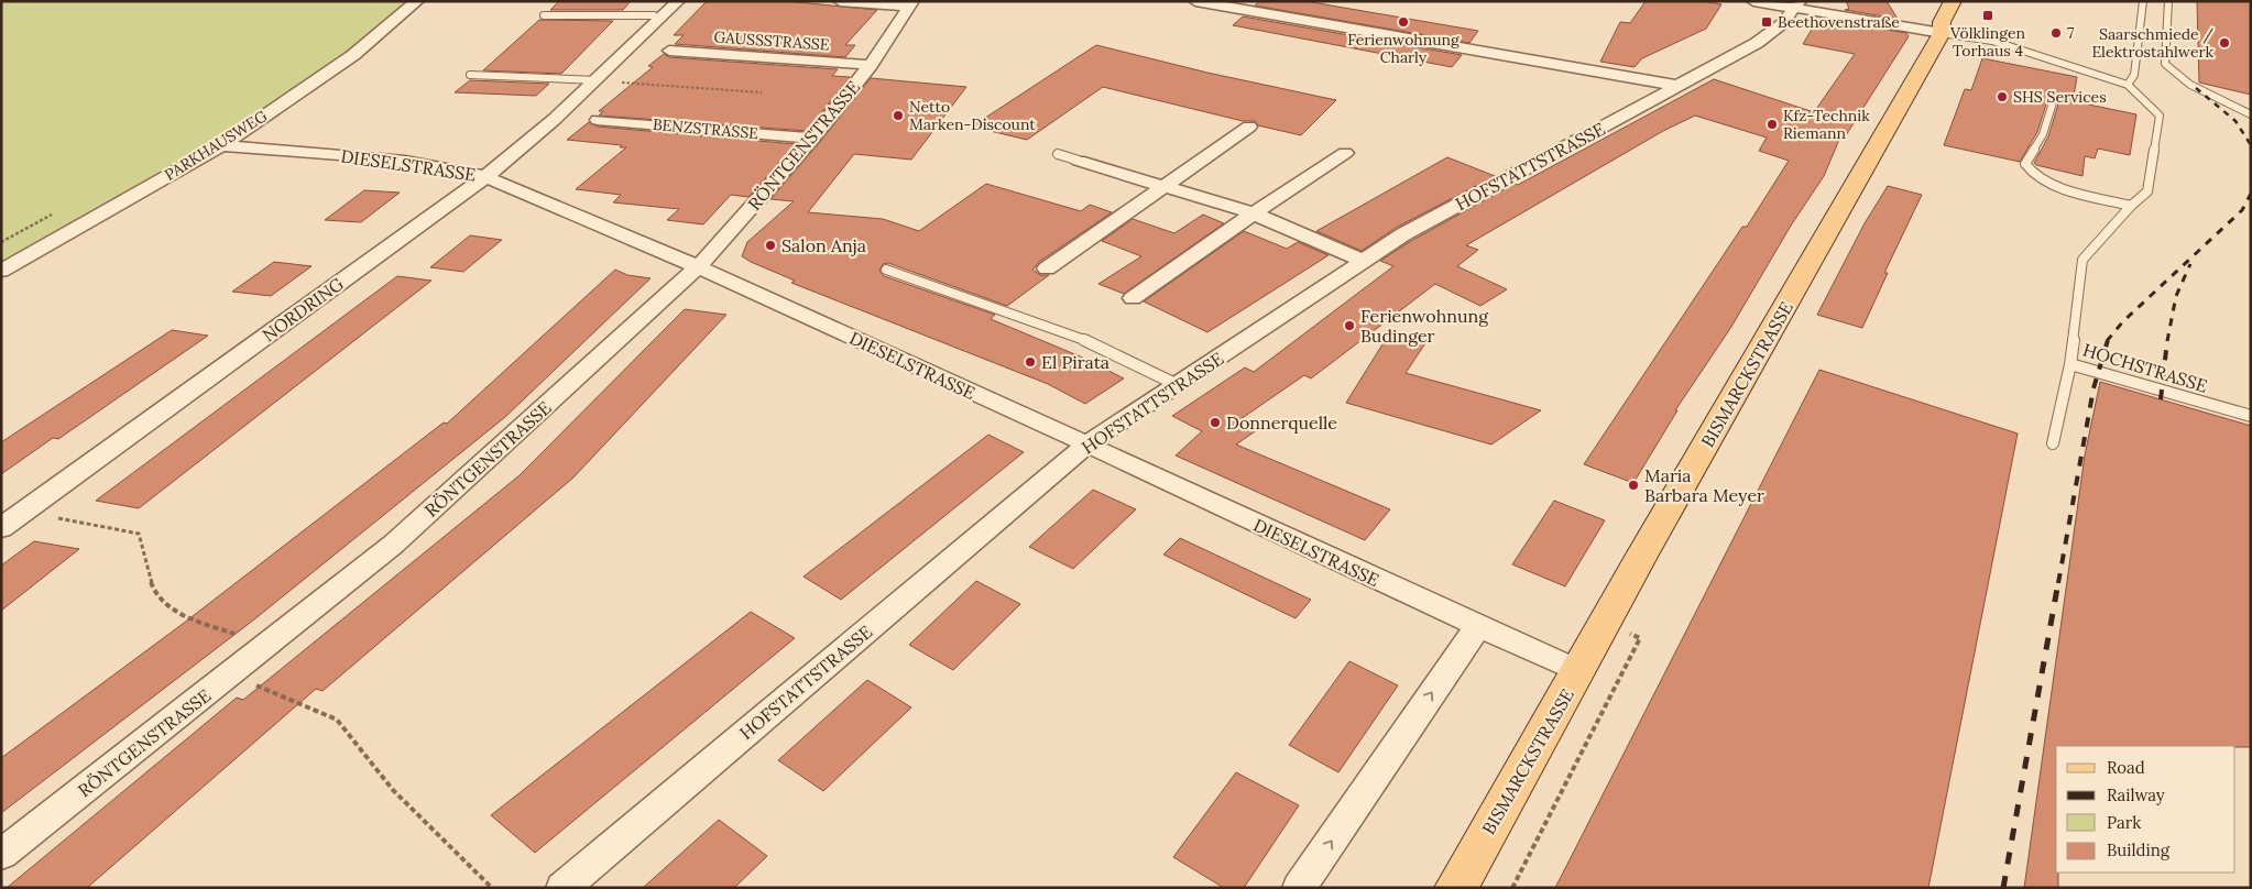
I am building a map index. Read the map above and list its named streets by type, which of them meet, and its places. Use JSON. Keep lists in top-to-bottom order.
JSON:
{
  "streets": {
    "main road": ["BISMARCKSTRASSE"],
    "street": [
      "GAUSSSTRASSE",
      "BENZSTRASSE",
      "PARKHAUSWEG",
      "RÖNTGENSTRASSE",
      "DIESELSTRASSE",
      "HOFSTATTSTRASSE",
      "NORDRING"
    ],
    "lane": ["HOCHSTRASSE"]
  },
  "crossings": [
    ["GAUSSSTRASSE", "RÖNTGENSTRASSE"],
    ["BENZSTRASSE", "RÖNTGENSTRASSE"],
    ["PARKHAUSWEG", "DIESELSTRASSE"],
    ["RÖNTGENSTRASSE", "DIESELSTRASSE"],
    ["DIESELSTRASSE", "HOFSTATTSTRASSE"],
    ["DIESELSTRASSE", "NORDRING"],
    ["DIESELSTRASSE", "BISMARCKSTRASSE"]
  ],
  "places": {
    "transit": ["Völklingen Torhaus 4", "Beethovenstraße"],
    "other": [
      "Ferienwohnung Charly",
      "7",
      "Saarschmiede / Elektrostahlwerk",
      "SHS Services",
      "Netto Marken-Discount",
      "Kfz-Technik Riemann",
      "Salon Anja",
      "Ferienwohnung Budinger",
      "El Pirata",
      "Donnerquelle",
      "Maria Barbara Meyer"
    ]
  },
  "legend": [
    "Road",
    "Railway",
    "Park",
    "Building"
  ]
}
